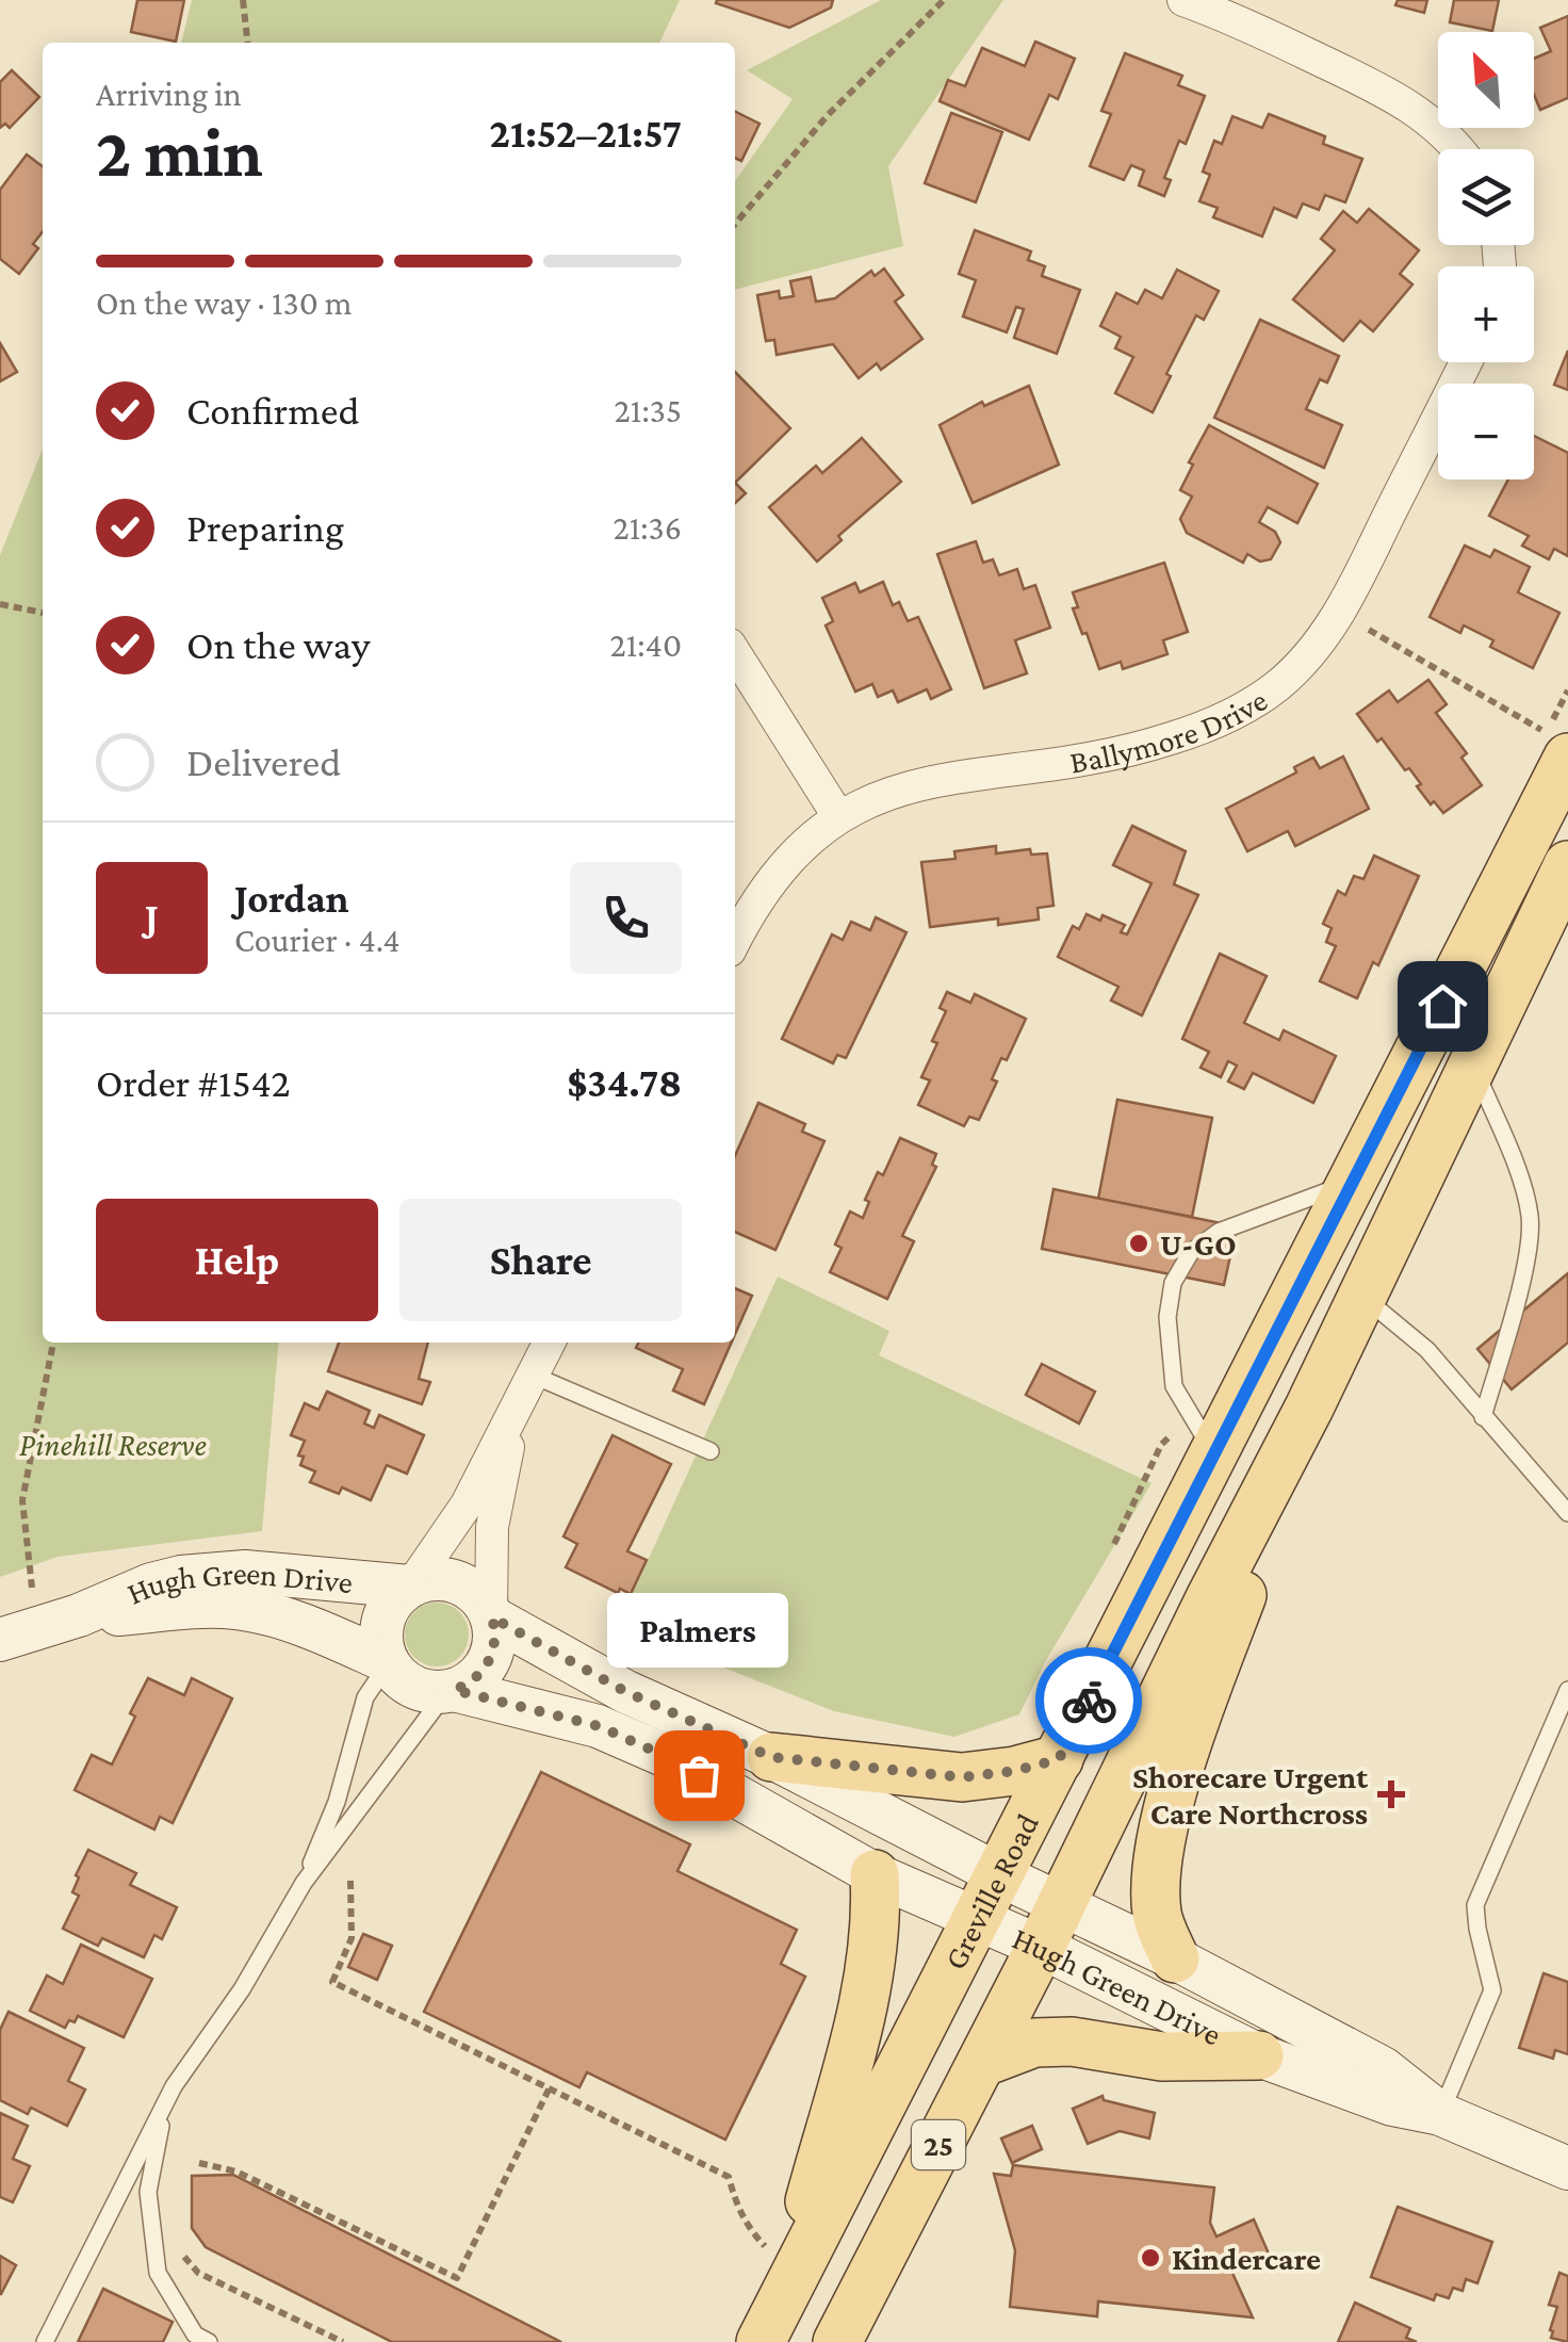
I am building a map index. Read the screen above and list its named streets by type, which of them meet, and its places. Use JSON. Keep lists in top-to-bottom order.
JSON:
{
  "streets": {
    "main road": ["Hugh Green Drive", "Greville Road", "25"],
    "street": ["Ballymore Drive"]
  },
  "crossings": [
    ["Hugh Green Drive", "Greville Road"]
  ],
  "parks": ["Pinehill Reserve"],
  "places": {
    "other": ["U-GO", "Palmers", "Kindercare"],
    "health": ["Shorecare Urgent Care Northcross"]
  },
  "north": "top left",
  "page": {
    "map_buttons": ["+", "−"],
    "heading": ["2 min", "Arriving in", "21:52–21:57"],
    "panel": [
      "Jordan",
      "Courier · 4.4",
      "Order #1542",
      "$34.78"
    ],
    "bar": "On the way · 130 m",
    "list": [
      ["Confirmed", "21:35"],
      ["Preparing", "21:36"],
      ["On the way", "21:40"],
      "Delivered"
    ],
    "round": "J",
    "buttons": ["Help", "Share"],
    "bubble": "Palmers"
  }
}
